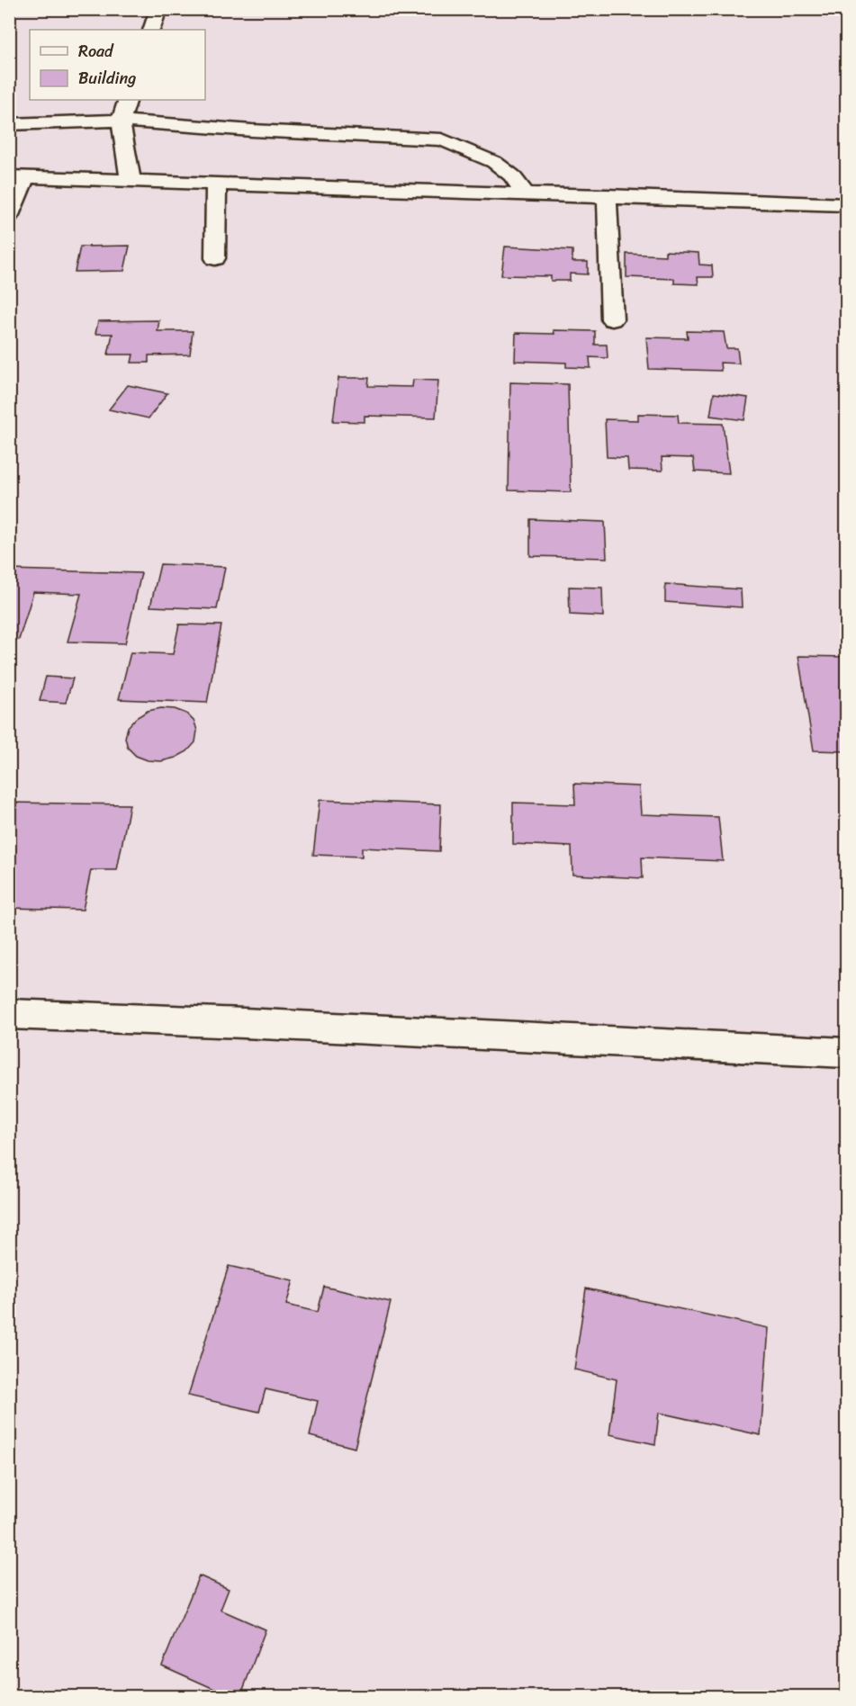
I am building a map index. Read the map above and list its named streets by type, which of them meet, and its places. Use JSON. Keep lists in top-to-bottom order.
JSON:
{
  "legend": ["Road", "Building"]
}
